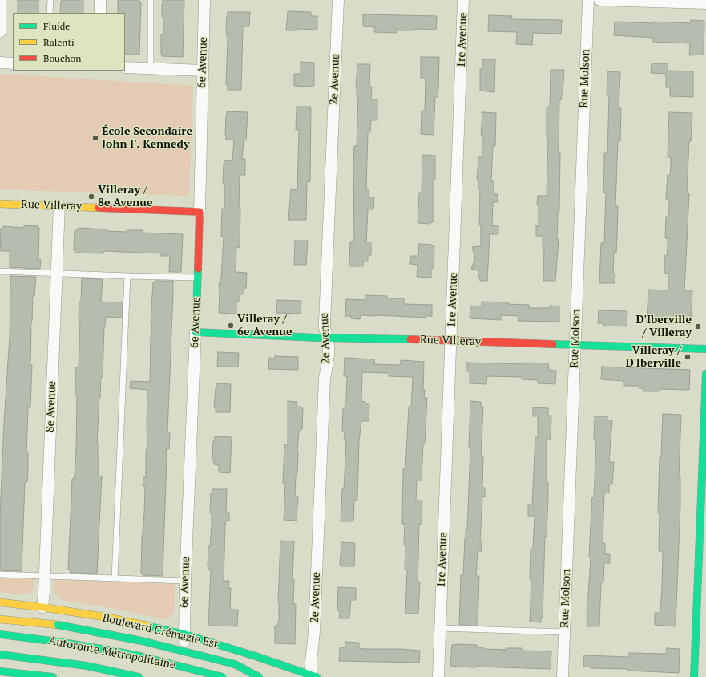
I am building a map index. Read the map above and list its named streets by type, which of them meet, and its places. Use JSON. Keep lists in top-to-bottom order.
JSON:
{
  "streets": {
    "main road": [
      "6e Avenue",
      "Rue Villeray",
      "Boulevard Crémazie Est",
      "Autoroute Métropolitaine"
    ],
    "street": [
      "1re Avenue",
      "Rue Molson",
      "2e Avenue",
      "8e Avenue"
    ]
  },
  "crossings": [
    ["1re Avenue", "Rue Villeray"],
    ["6e Avenue", "Rue Villeray"],
    ["6e Avenue", "Boulevard Crémazie Est"],
    ["Rue Molson", "Rue Villeray"],
    ["2e Avenue", "Rue Villeray"],
    ["2e Avenue", "Boulevard Crémazie Est"],
    ["Rue Villeray", "8e Avenue"],
    ["8e Avenue", "Boulevard Crémazie Est"]
  ],
  "places": [
    "École Secondaire John F. Kennedy",
    "Villeray / 8e Avenue",
    "Villeray / 6e Avenue",
    "D'Iberville / Villeray",
    "Villeray / D'Iberville"
  ],
  "legend": ["Fluide", "Ralenti", "Bouchon"]
}
